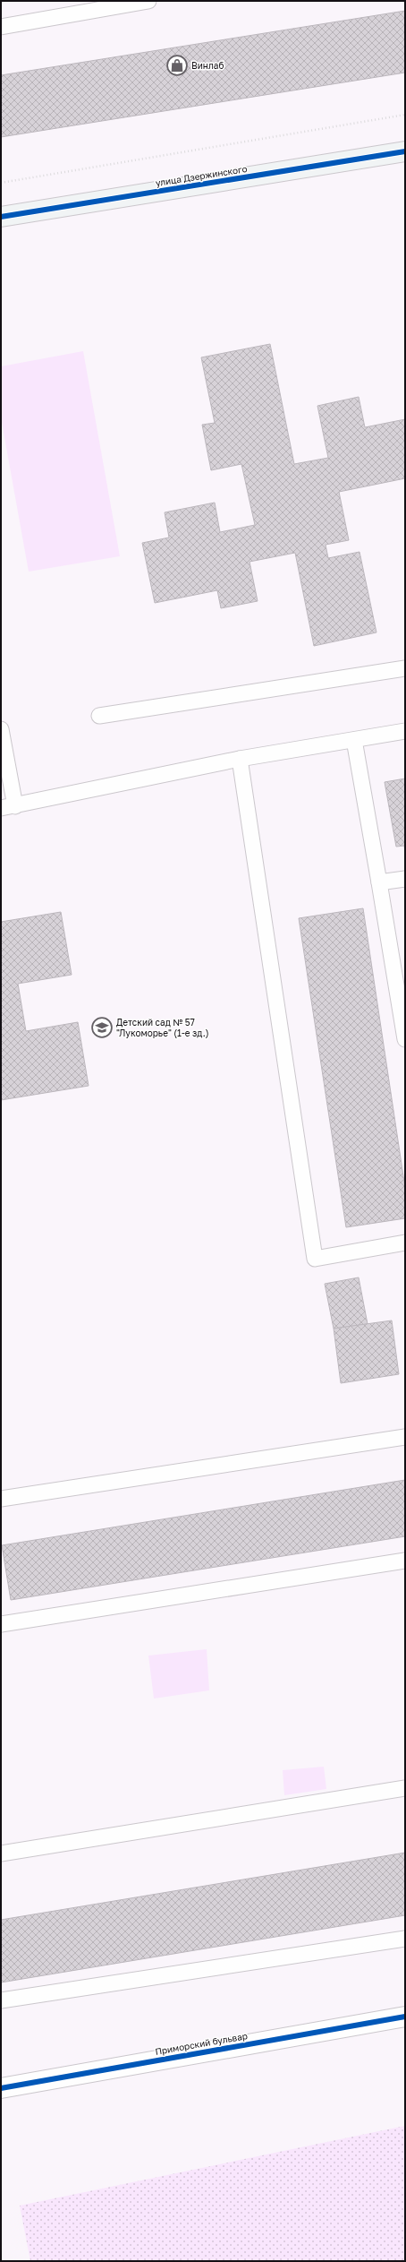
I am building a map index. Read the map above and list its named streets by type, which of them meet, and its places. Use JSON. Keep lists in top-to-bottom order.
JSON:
{
  "streets": {
    "street": ["улица Дзержинского", "Приморский бульвар"]
  },
  "places": {
    "shop": ["Винлаб"],
    "school or university": ["Детский сад № 57 \"Лукоморье\" (1-е зд.)"]
  }
}
